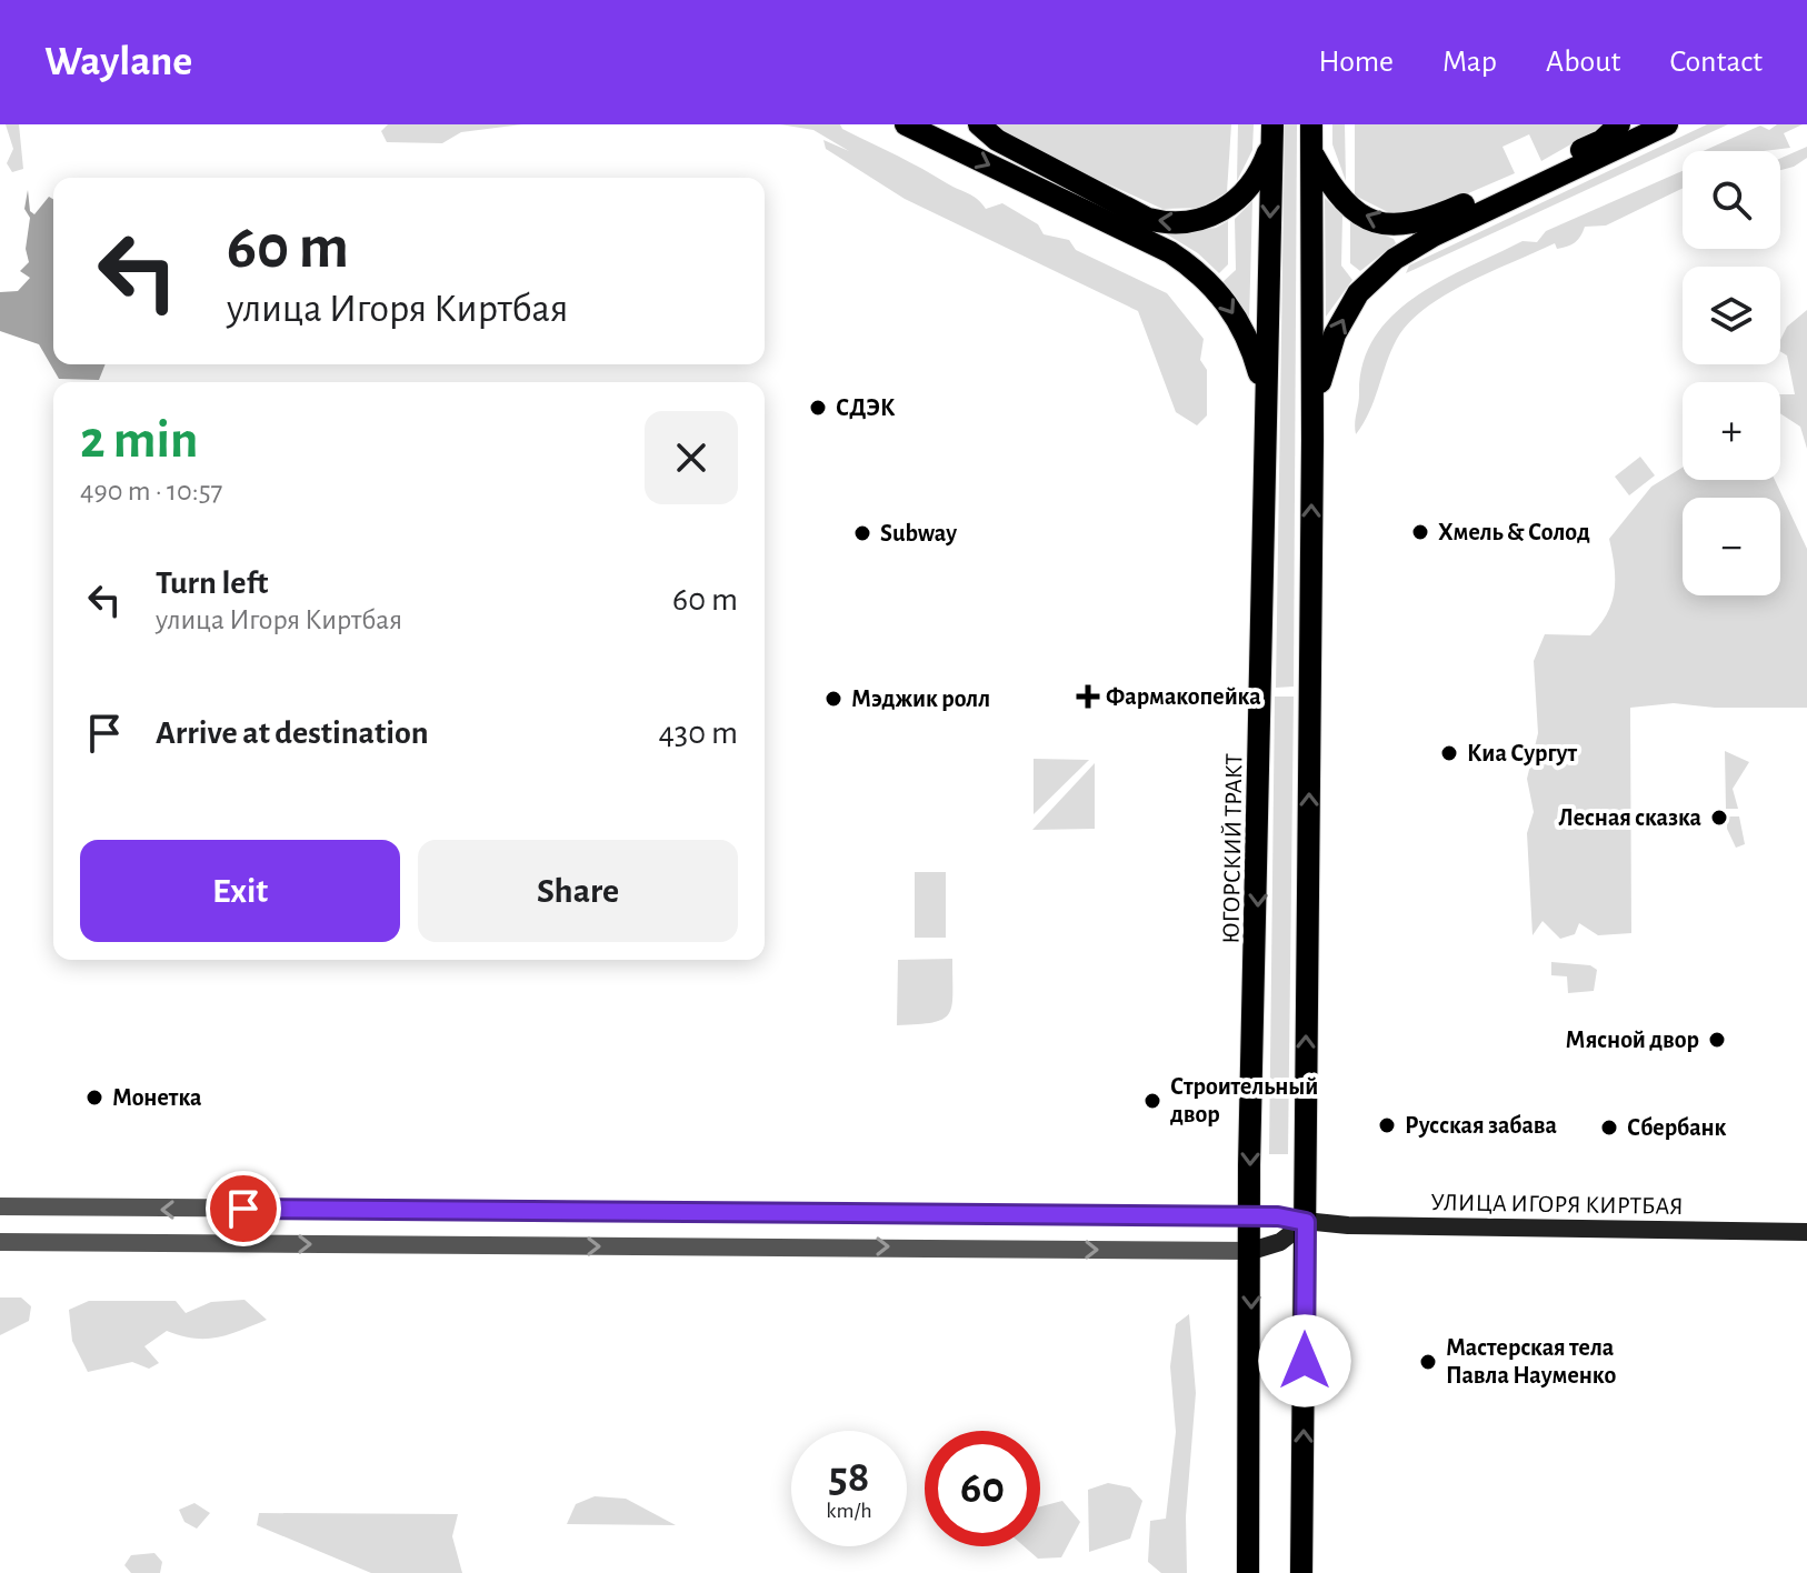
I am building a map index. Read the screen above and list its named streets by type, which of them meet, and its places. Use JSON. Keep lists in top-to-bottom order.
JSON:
{
  "streets": {
    "main road": ["ЮГОРСКИЙ ТРАКТ", "УЛИЦА ИГОРЯ КИРТБАЯ"]
  },
  "crossings": [
    ["ЮГОРСКИЙ ТРАКТ", "УЛИЦА ИГОРЯ КИРТБАЯ"]
  ],
  "places": {
    "other": [
      "СДЭК",
      "Хмель & Солод",
      "Subway",
      "Мэджик ролл",
      "Киа Сургут",
      "Лесная сказка",
      "Мясной двор",
      "Монетка",
      "Строительный двор",
      "Русская забава",
      "Сбербанк",
      "Мастерская тела Павла Науменко"
    ],
    "health": ["Фармакопейка"]
  },
  "page": {
    "header": "Waylane",
    "nav": [
      "Home",
      "Map",
      "About",
      "Contact"
    ],
    "map_buttons": ["+", "−"],
    "turn": ["60 m", "улица Игоря Киртбая"],
    "heading": ["2 min", "490 m · 10:57"],
    "list": [
      {
        "name": "Turn left",
        "note": "улица Игоря Киртбая",
        "value": "60 m"
      },
      {
        "name": "Arrive at destination",
        "value": "430 m"
      }
    ],
    "buttons": ["Exit", "Share"],
    "speed": "58 km/h",
    "limit": "60"
  }
}
